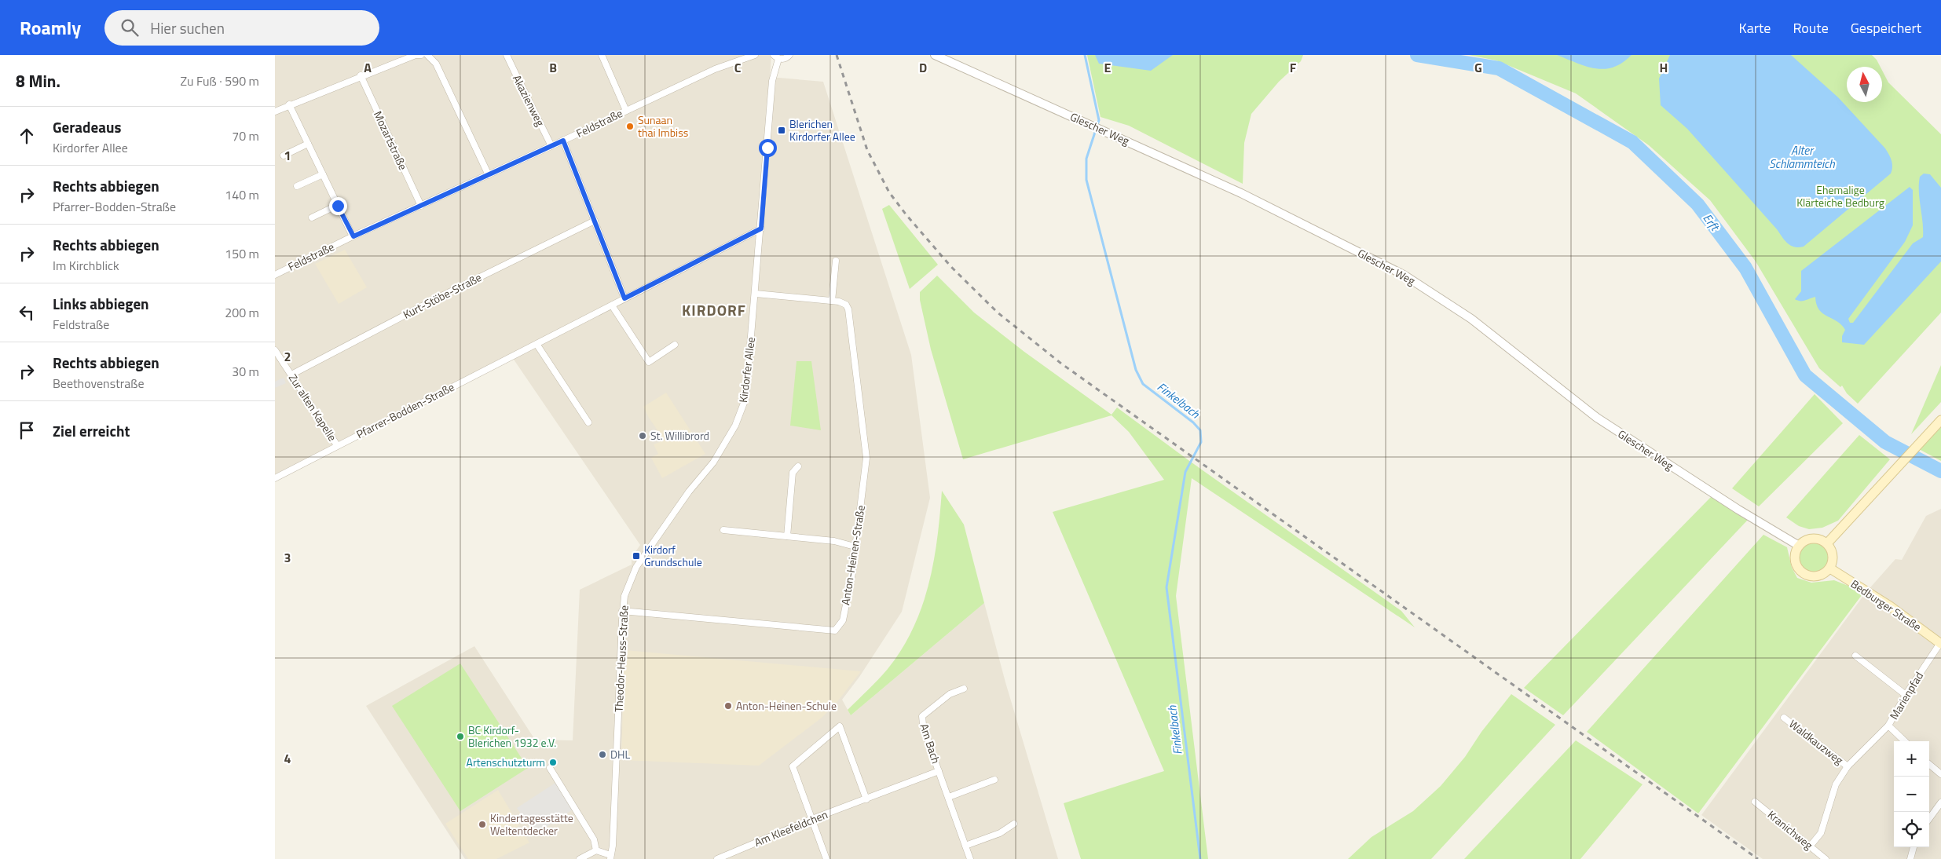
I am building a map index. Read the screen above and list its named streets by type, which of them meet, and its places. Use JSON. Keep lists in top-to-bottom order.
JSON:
{
  "streets": {
    "main road": ["Bedburger Straße"],
    "street": [
      "Akazienweg",
      "Feldstraße",
      "Glescher Weg",
      "Mozartstraße",
      "Kurt-Stöbe-Straße",
      "Kirdorfer Allee",
      "Zur alten Kapelle",
      "Pfarrer-Bodden-Straße",
      "Anton-Heinen-Straße",
      "Theodor-Heuss-Straße",
      "Marienpfad",
      "Waldkauzweg",
      "Am Bach",
      "Am Kleefeldchen",
      "Kranichweg"
    ]
  },
  "crossings": [
    ["Akazienweg", "Feldstraße"],
    ["Feldstraße", "Mozartstraße"],
    ["Glescher Weg", "Bedburger Straße"],
    ["Kurt-Stöbe-Straße", "Zur alten Kapelle"],
    ["Kirdorfer Allee", "Pfarrer-Bodden-Straße"],
    ["Kirdorfer Allee", "Anton-Heinen-Straße"],
    ["Kirdorfer Allee", "Theodor-Heuss-Straße"],
    ["Zur alten Kapelle", "Pfarrer-Bodden-Straße"],
    ["Anton-Heinen-Straße", "Theodor-Heuss-Straße"],
    ["Bedburger Straße", "Marienpfad"],
    ["Am Bach", "Am Kleefeldchen"]
  ],
  "districts": ["KIRDORF"],
  "water": ["Alter Schlammteich", "Erft", "Finkelbach"],
  "parks": ["Ehemalige Klärteiche Bedburg"],
  "places": {
    "other": [
      "Sunaan thai Imbiss",
      "St. Willibrord",
      "Anton-Heinen-Schule",
      "BC Kirdorf- Blerichen 1932 e.V.",
      "DHL",
      "Artenschutzturm",
      "Kindertagesstätte Weltentdecker"
    ],
    "transit": ["Blerichen Kirdorfer Allee", "Kirdorf Grundschule"]
  },
  "north": "top",
  "page": {
    "header": "Roamly",
    "search": "Hier suchen",
    "nav": ["Karte", "Route", "Gespeichert"],
    "heading": ["8 Min.", "Zu Fuß · 590 m"],
    "list": [
      ["Geradeaus", "Kirdorfer Allee", "70 m"],
      ["Rechts abbiegen", "Pfarrer-Bodden-Straße", "140 m"],
      ["Rechts abbiegen", "Im Kirchblick", "150 m"],
      ["Links abbiegen", "Feldstraße", "200 m"],
      ["Rechts abbiegen", "Beethovenstraße", "30 m"],
      "Ziel erreicht"
    ],
    "map_buttons": ["+", "−"]
  },
  "grid": {
    "columns": [
      "A",
      "B",
      "C",
      "D",
      "E",
      "F",
      "G",
      "H"
    ],
    "rows": [
      "1",
      "2",
      "3",
      "4"
    ]
  }
}
